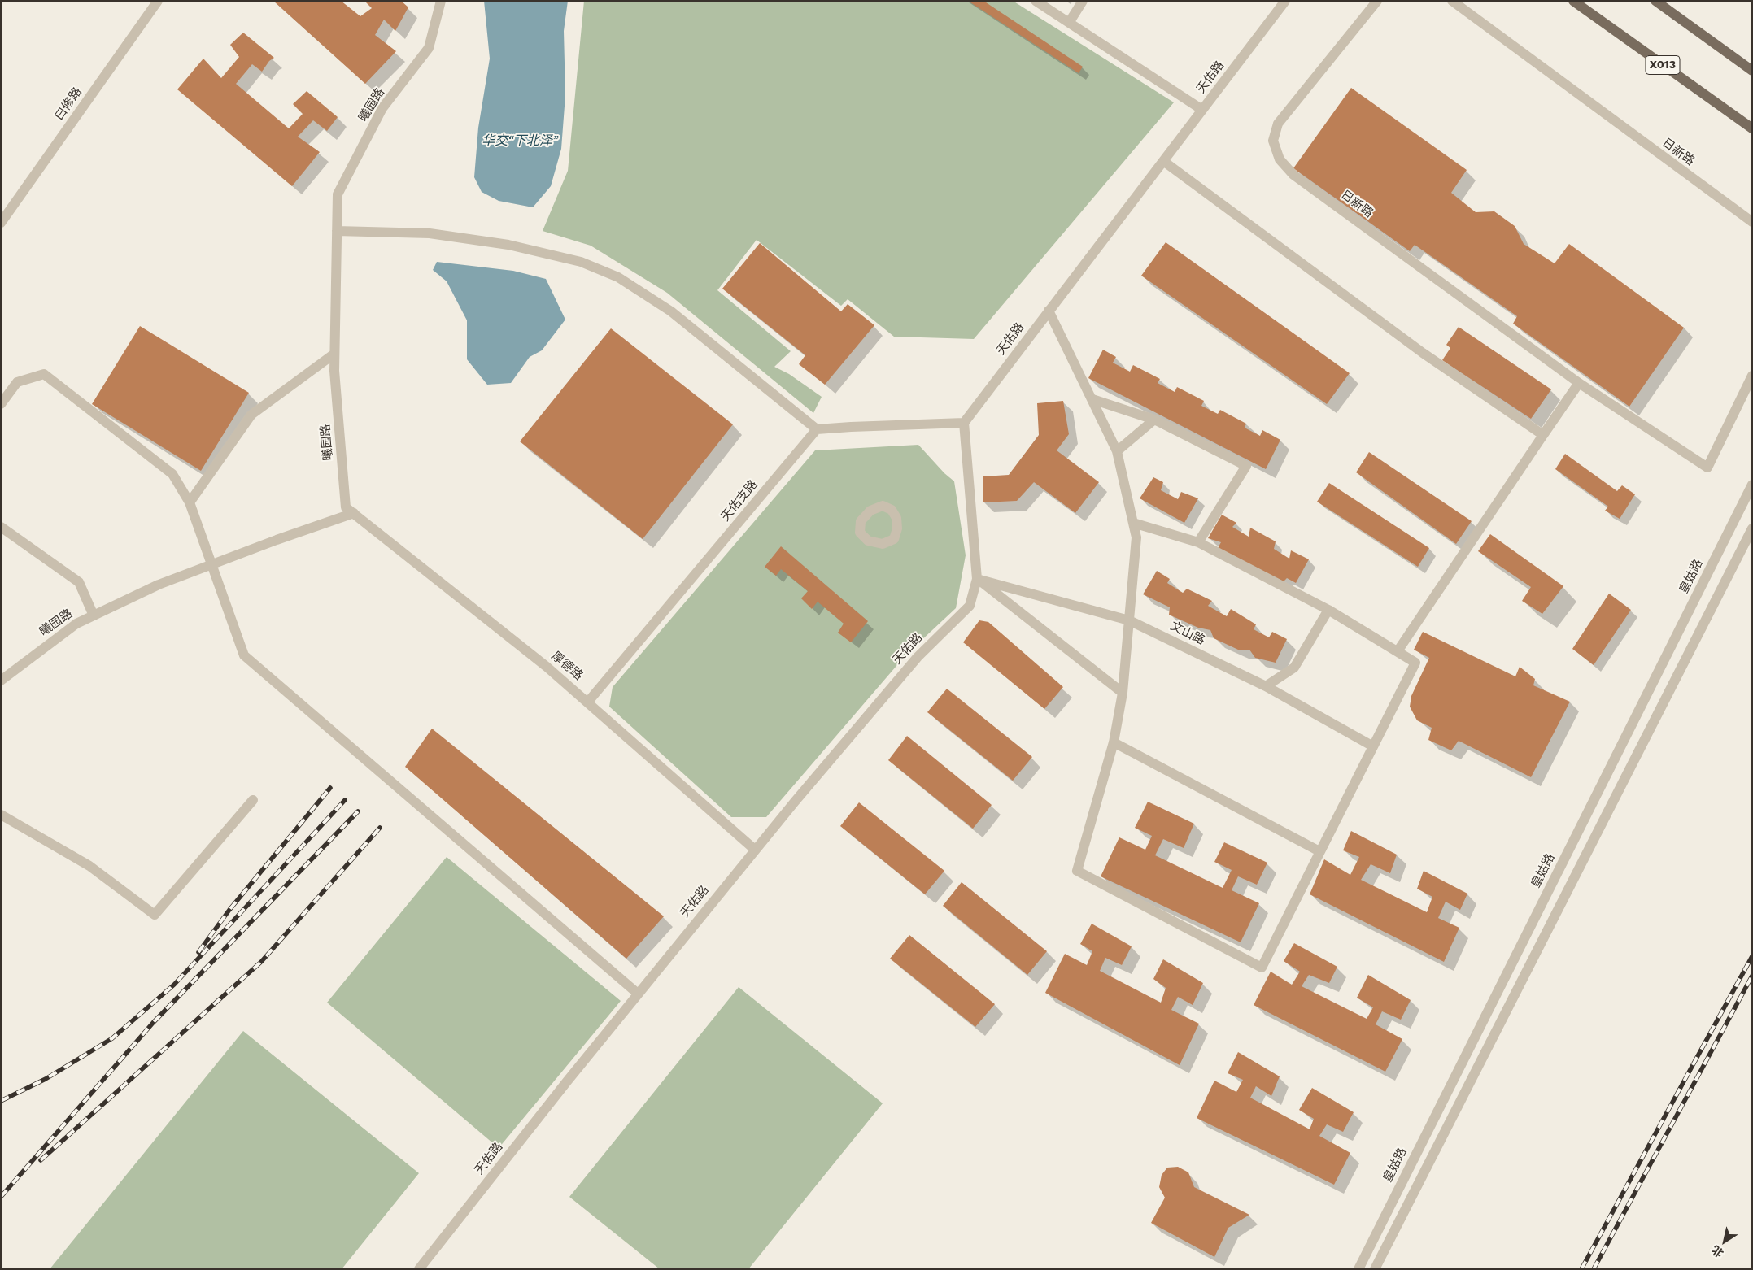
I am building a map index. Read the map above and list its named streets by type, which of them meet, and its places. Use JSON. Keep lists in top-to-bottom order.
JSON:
{
  "streets": {
    "main road": ["X013"],
    "street": [
      "天佑路",
      "曰修路",
      "曦园路",
      "日新路",
      "天佑支路",
      "皇姑路",
      "文山路",
      "厚德路"
    ]
  },
  "crossings": [
    ["天佑路", "文山路"],
    ["天佑路", "厚德路"],
    ["曦园路", "厚德路"],
    ["天佑支路", "厚德路"]
  ],
  "water": ["华交“下北泽”"],
  "north": "bottom left"
}
